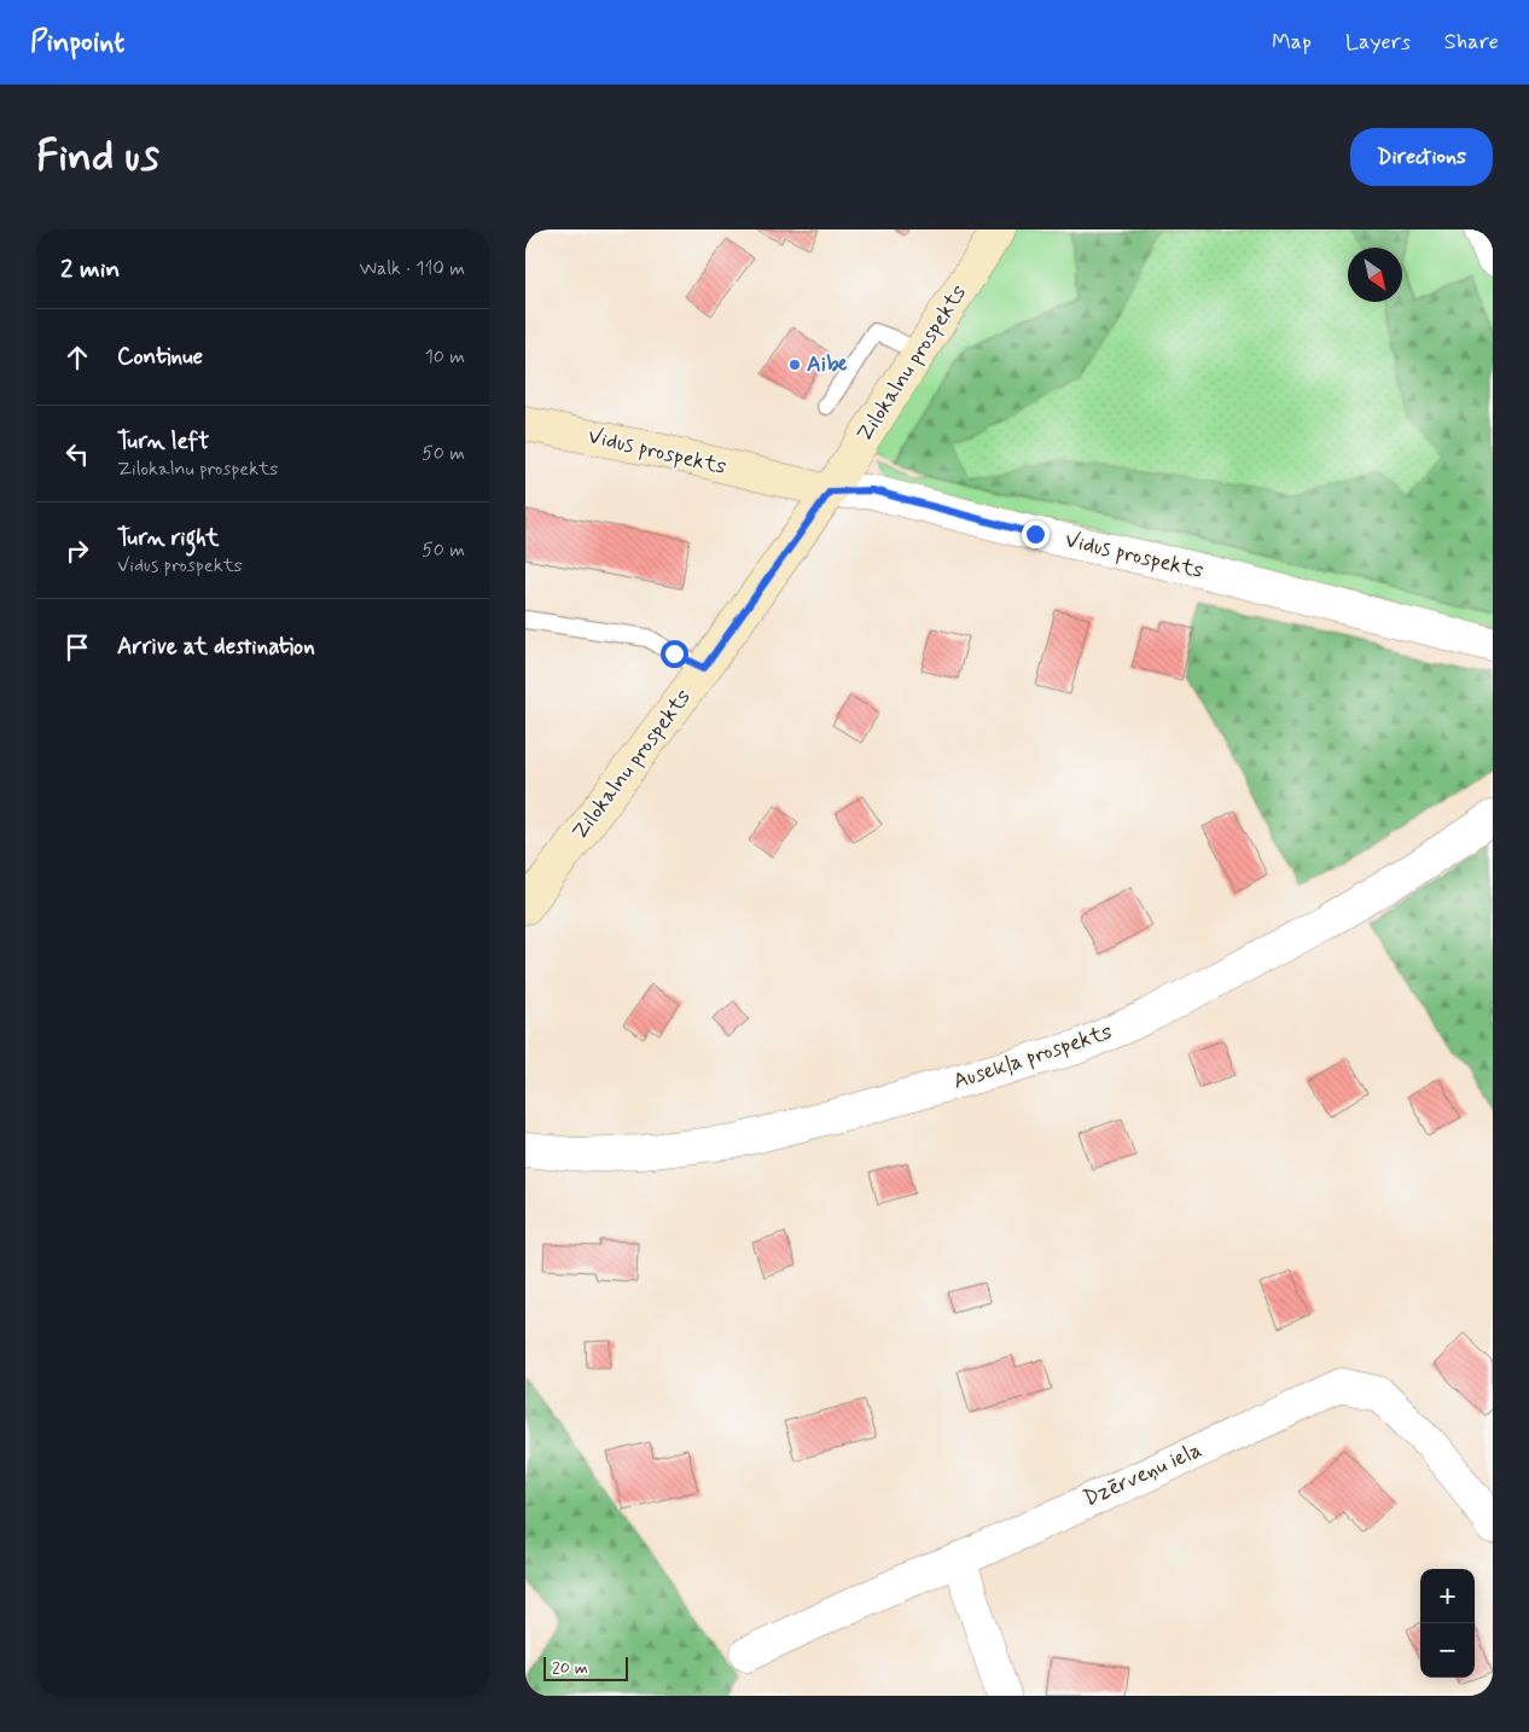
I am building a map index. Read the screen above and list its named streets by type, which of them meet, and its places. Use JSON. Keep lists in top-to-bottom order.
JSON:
{
  "streets": {
    "main road": ["Zilokalnu prospekts", "Vidus prospekts"],
    "street": ["Ausekļa prospekts", "Dzērveņu iela"]
  },
  "crossings": [
    ["Zilokalnu prospekts", "Vidus prospekts"]
  ],
  "places": ["Aibe"],
  "scale_bar": "20 m",
  "north": "bottom right",
  "page": {
    "header": "Pinpoint",
    "nav": ["Map", "Layers", "Share"],
    "buttons": "Directions",
    "title": "Find us",
    "heading": ["2 min", "Walk · 110 m"],
    "list": [
      ["Continue", "10 m"],
      ["Turn left", "Zilokalnu prospekts", "50 m"],
      ["Turn right", "Vidus prospekts", "50 m"],
      "Arrive at destination"
    ],
    "map_buttons": ["+", "−"],
    "scale": "20 m"
  }
}
